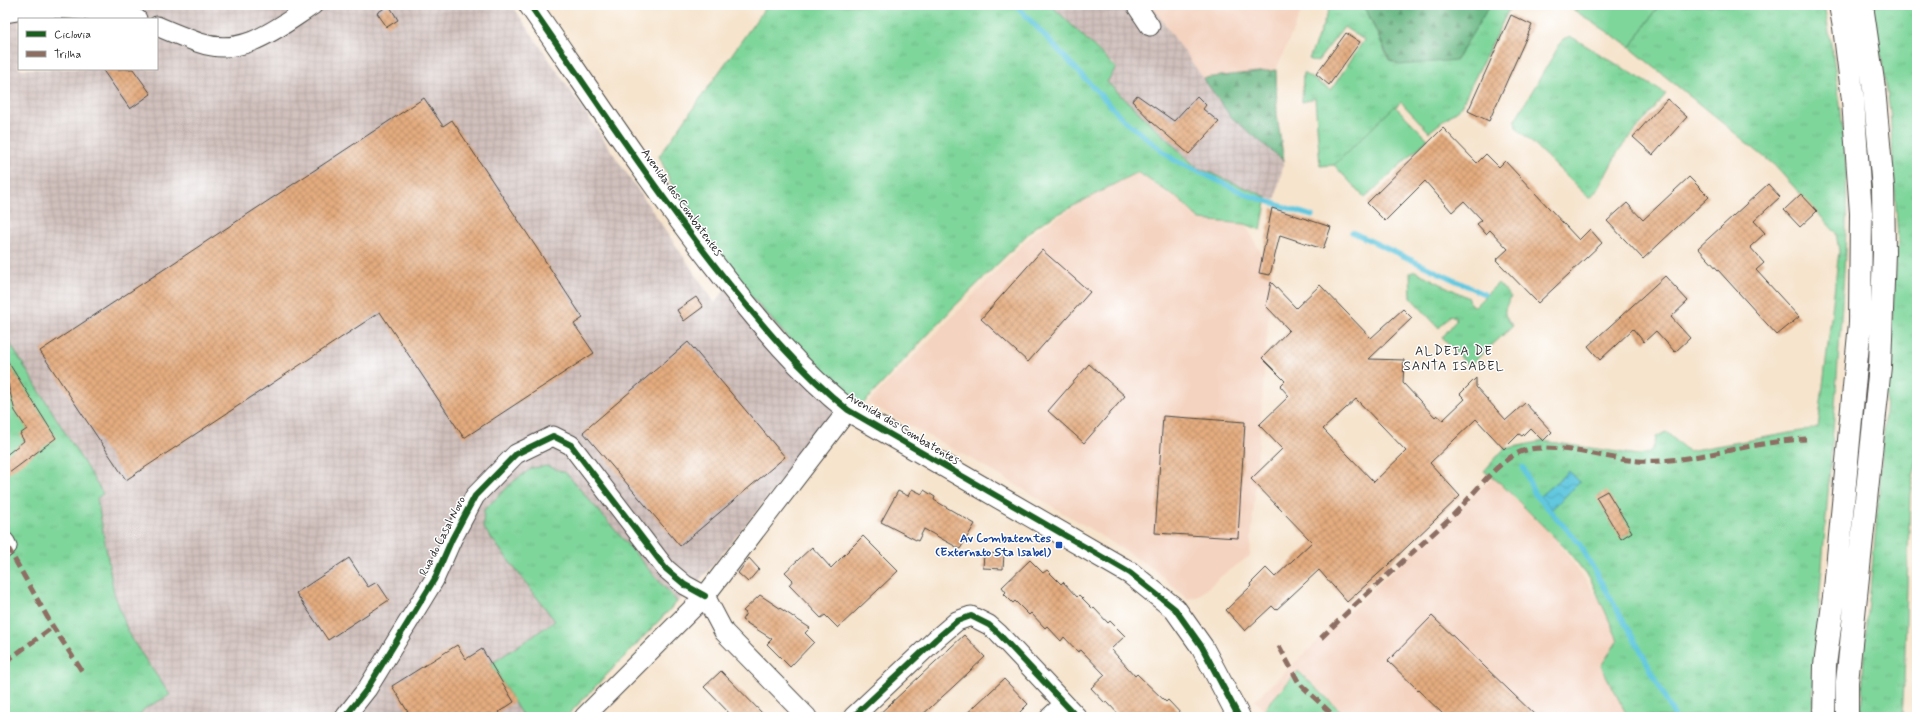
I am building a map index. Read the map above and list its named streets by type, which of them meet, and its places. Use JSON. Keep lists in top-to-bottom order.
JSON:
{
  "streets": {
    "main road": ["Avenida dos Combatentes"],
    "street": ["Rua do Casal Novo"]
  },
  "districts": ["ALDEIA DE SANTA ISABEL"],
  "places": {
    "transit": ["Av Combatentes (Externato Sta Isabel)"]
  },
  "legend": ["Ciclovia", "Trilha"]
}
